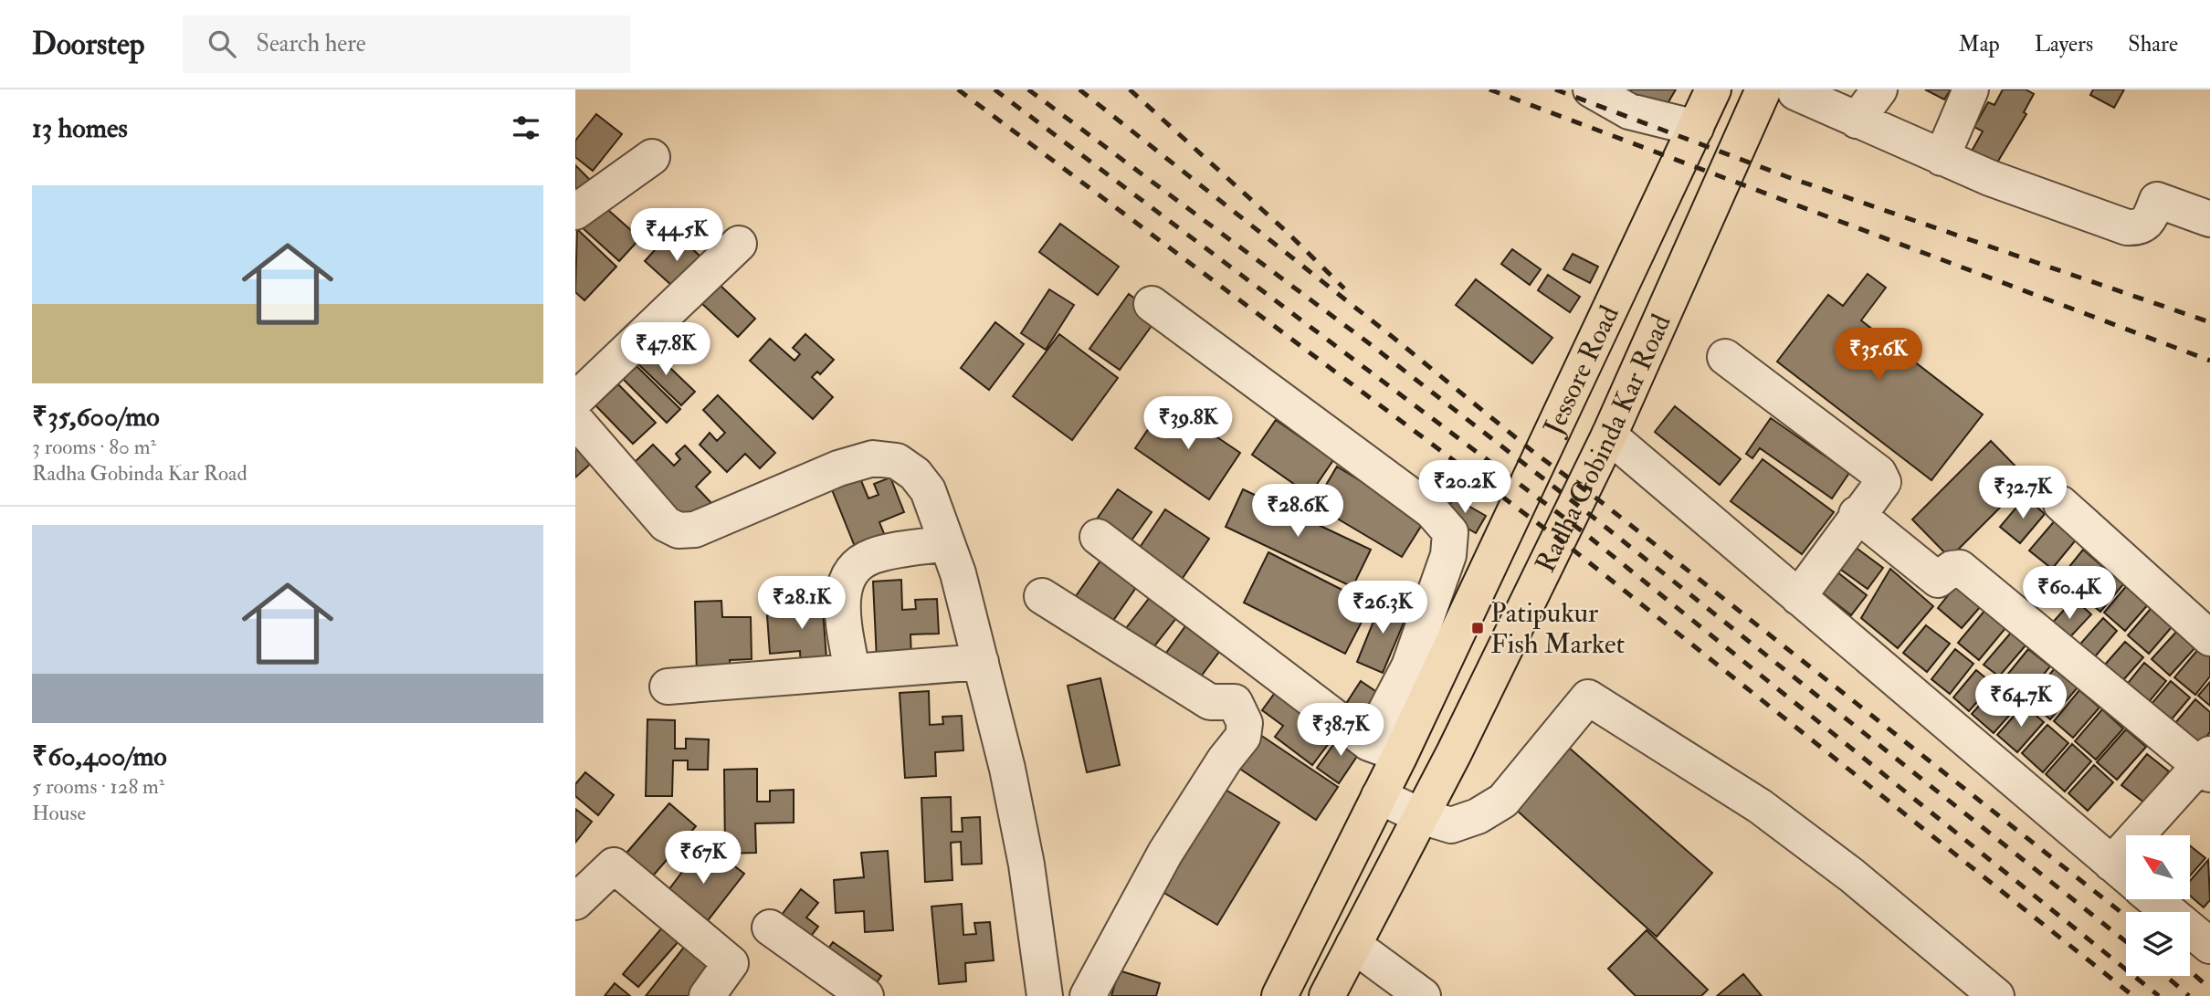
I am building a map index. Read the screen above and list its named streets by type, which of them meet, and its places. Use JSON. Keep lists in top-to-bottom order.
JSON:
{
  "streets": {
    "main road": ["Jessore Road", "Radha Gobinda Kar Road"]
  },
  "places": {
    "transit": ["Patipukur Fish Market"]
  },
  "north": "top left",
  "page": {
    "header": "Doorstep",
    "search": "Search here",
    "nav": ["Map", "Layers", "Share"],
    "heading": "13 homes",
    "list": [
      {
        "name": "₹35,600/mo",
        "note": "3 rooms · 80 m² · Radha Gobinda Kar Road"
      },
      {
        "name": "₹60,400/mo",
        "note": "5 rooms · 128 m² · House"
      }
    ],
    "price": [
      "₹44.5K",
      "₹47.8K",
      "₹35.6K",
      "₹39.8K",
      "₹20.2K",
      "₹32.7K",
      "₹28.6K",
      "₹60.4K",
      "₹28.1K",
      "₹26.3K",
      "₹64.7K",
      "₹38.7K",
      "₹67K"
    ]
  }
}
